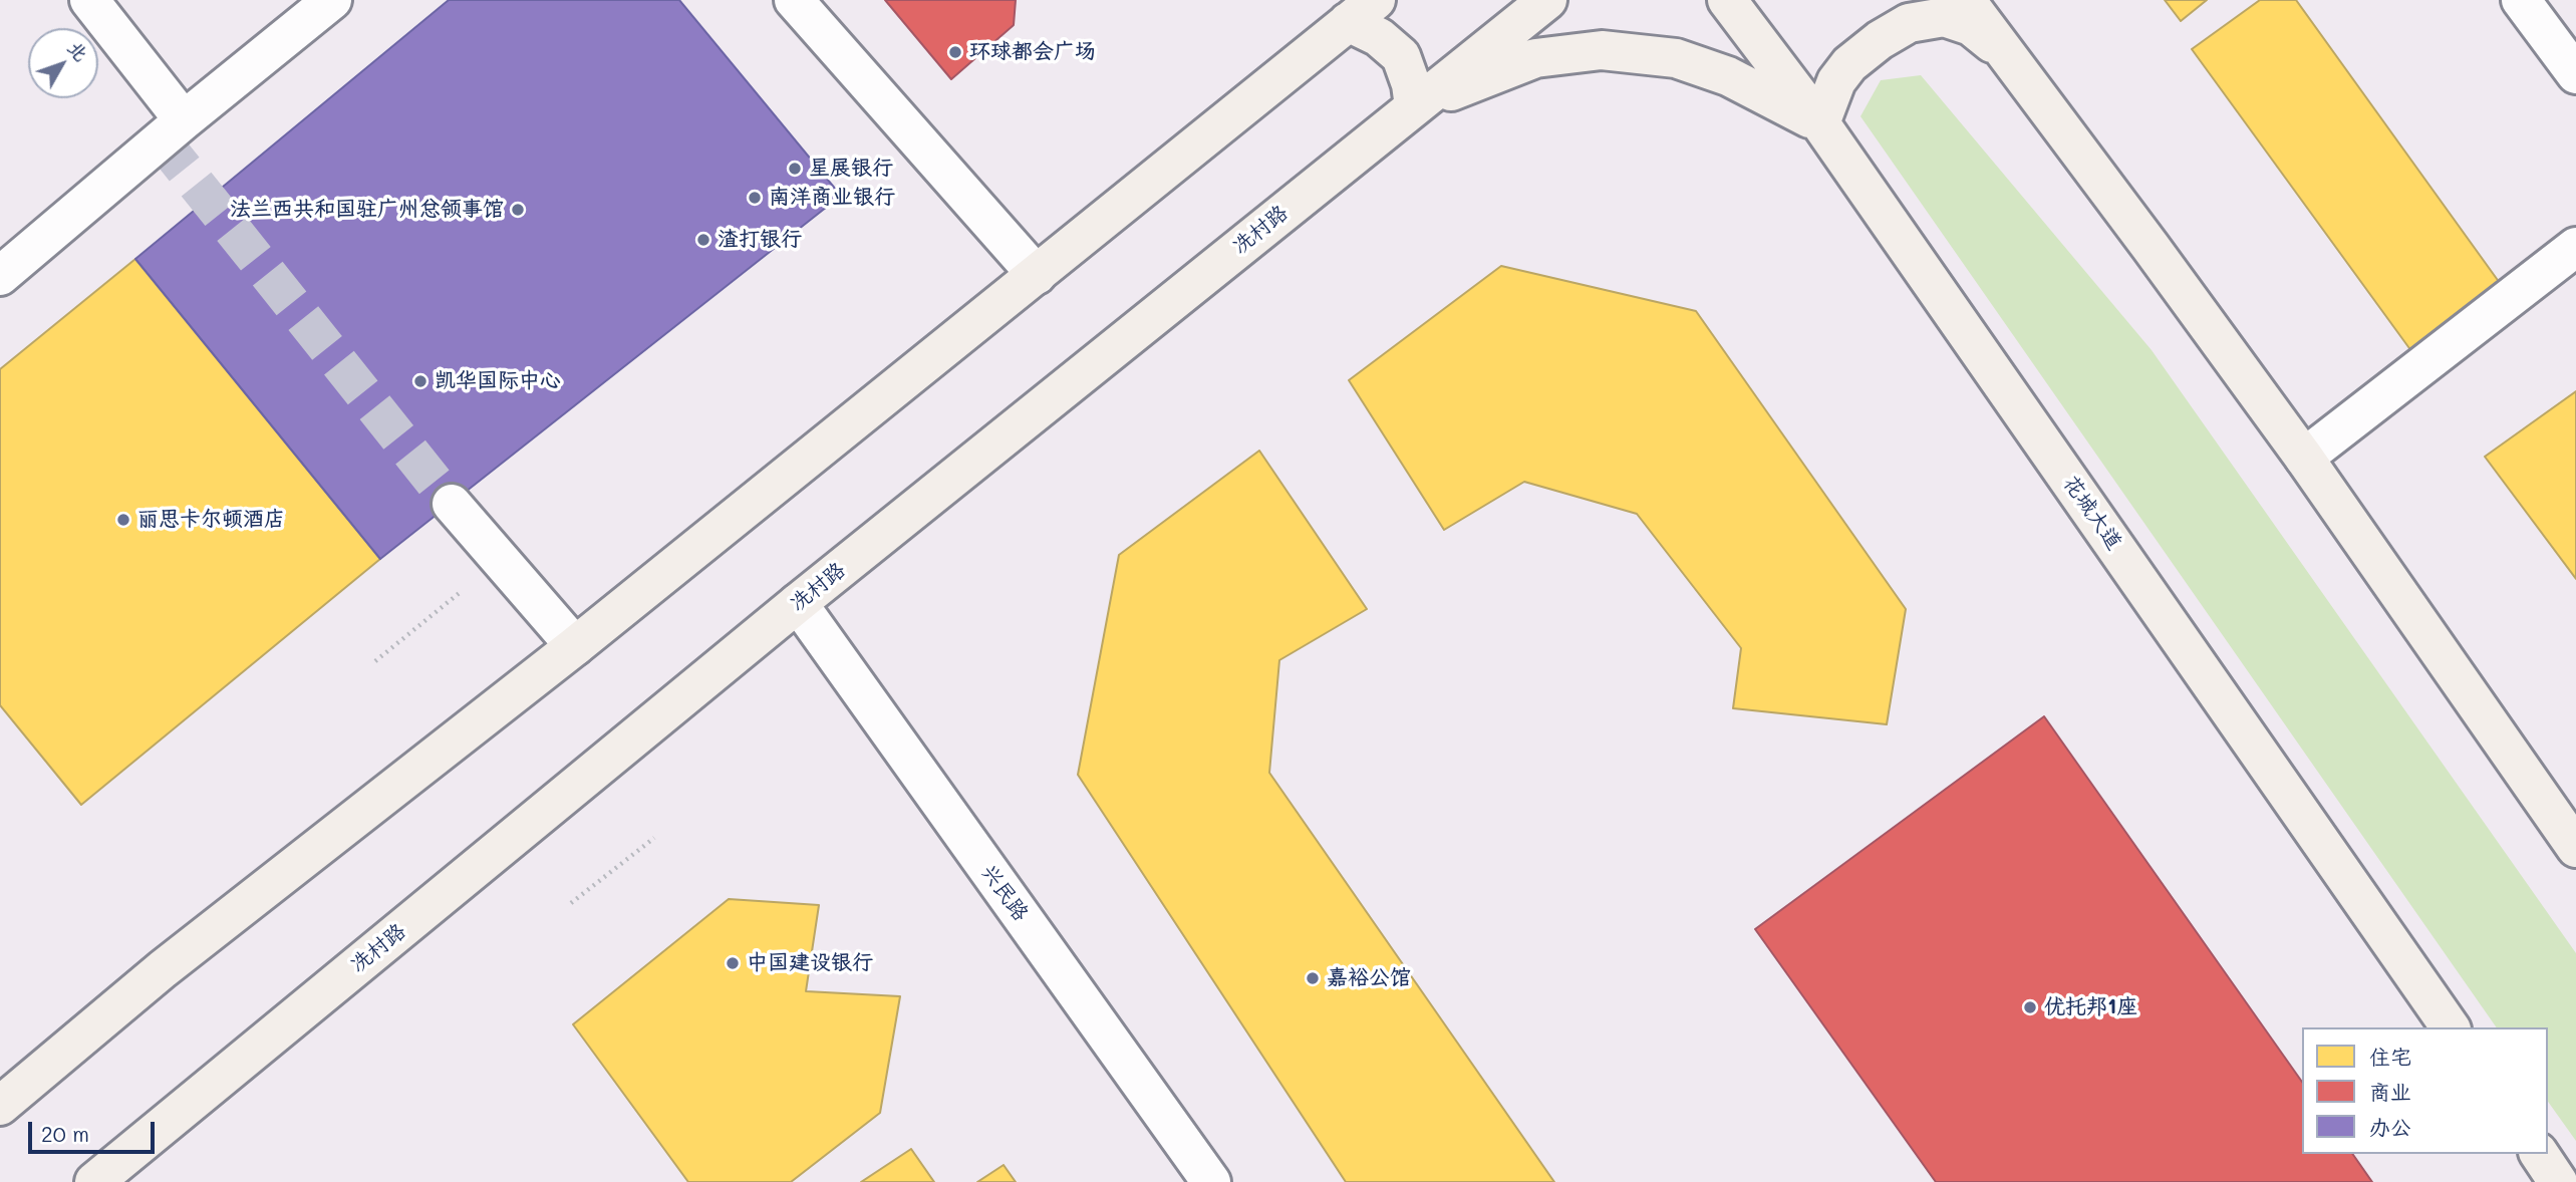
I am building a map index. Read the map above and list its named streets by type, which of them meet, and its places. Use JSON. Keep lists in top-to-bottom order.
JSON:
{
  "streets": {
    "main road": ["冼村路", "花城大道"],
    "street": ["兴民路"]
  },
  "crossings": [
    ["冼村路", "兴民路"]
  ],
  "places": [
    "环球都会广场",
    "星展银行",
    "南洋商业银行",
    "法兰西共和国驻广州总领事馆",
    "渣打银行",
    "凯华国际中心",
    "丽思卡尔顿酒店",
    "中国建设银行",
    "嘉裕公馆",
    "优托邦1座"
  ],
  "legend": ["住宅", "商业", "办公"],
  "scale_bar": "20 m",
  "north": "top right"
}
